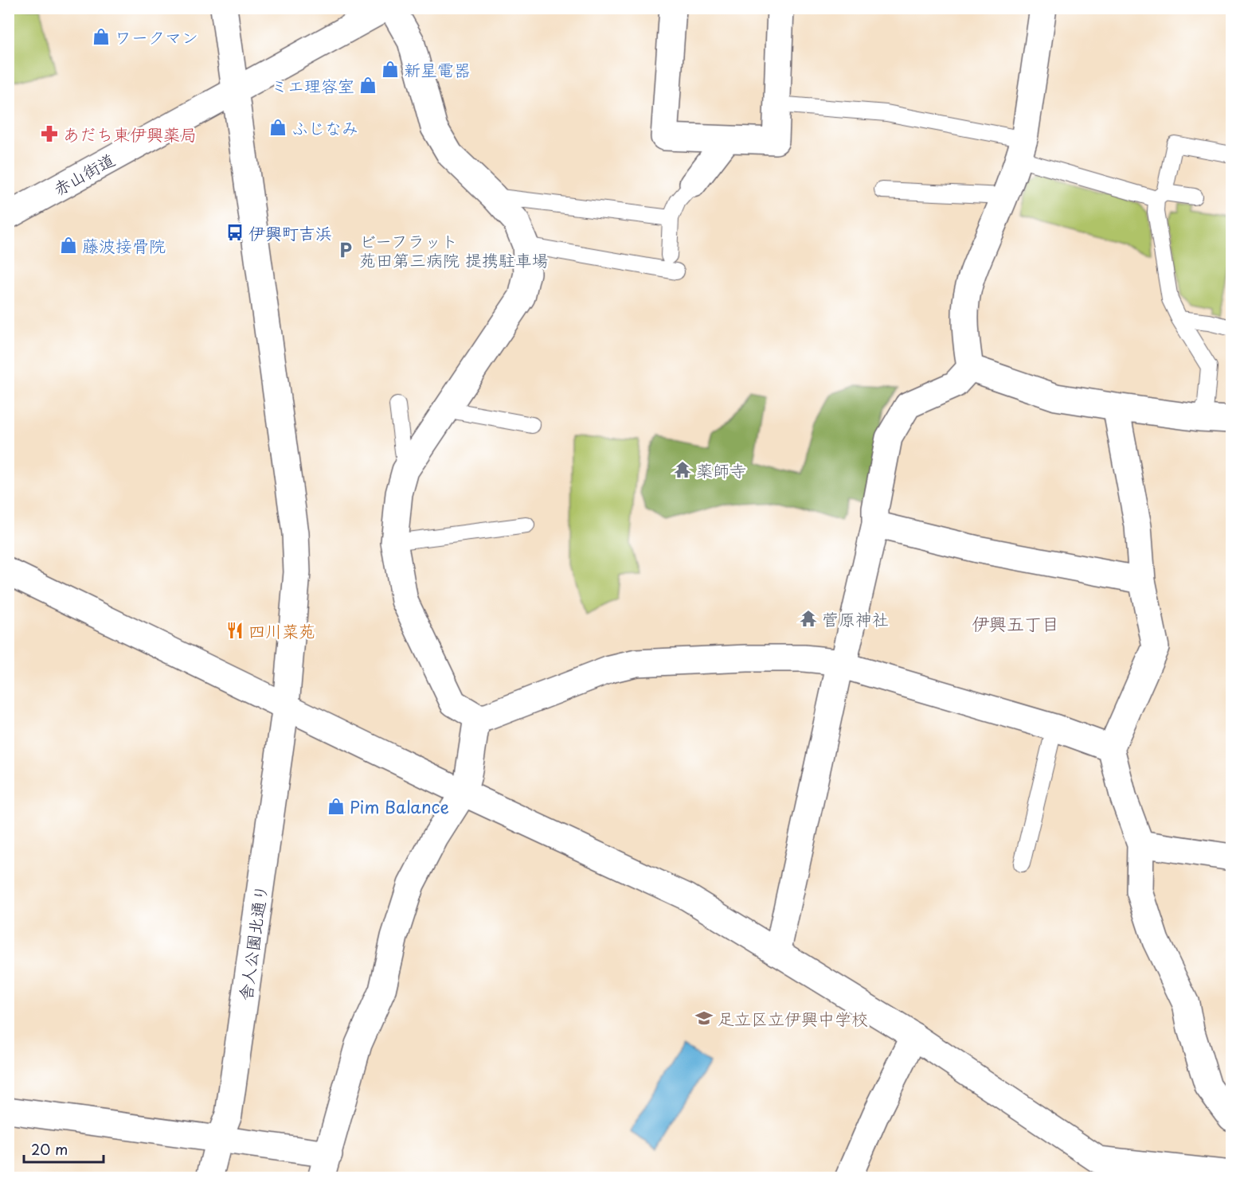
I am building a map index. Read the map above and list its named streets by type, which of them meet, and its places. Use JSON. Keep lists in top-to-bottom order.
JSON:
{
  "streets": {
    "street": ["赤山街道", "舎人公園北通り"]
  },
  "crossings": [
    ["赤山街道", "舎人公園北通り"]
  ],
  "districts": ["伊興五丁目"],
  "places": {
    "shop": [
      "ワークマン",
      "新星電器",
      "ミエ理容室",
      "ふじなみ",
      "藤波接骨院",
      "Pim Balance"
    ],
    "pharmacy": ["あだち東伊興薬局"],
    "bus stop": ["伊興町吉浜"],
    "parking": ["ビーフラット 苑田第三病院 提携駐車場"],
    "temple": ["薬師寺", "菅原神社"],
    "restaurant": ["四川菜苑"],
    "school or university": ["足立区立伊興中学校"]
  },
  "scale_bar": "20 m"
}
